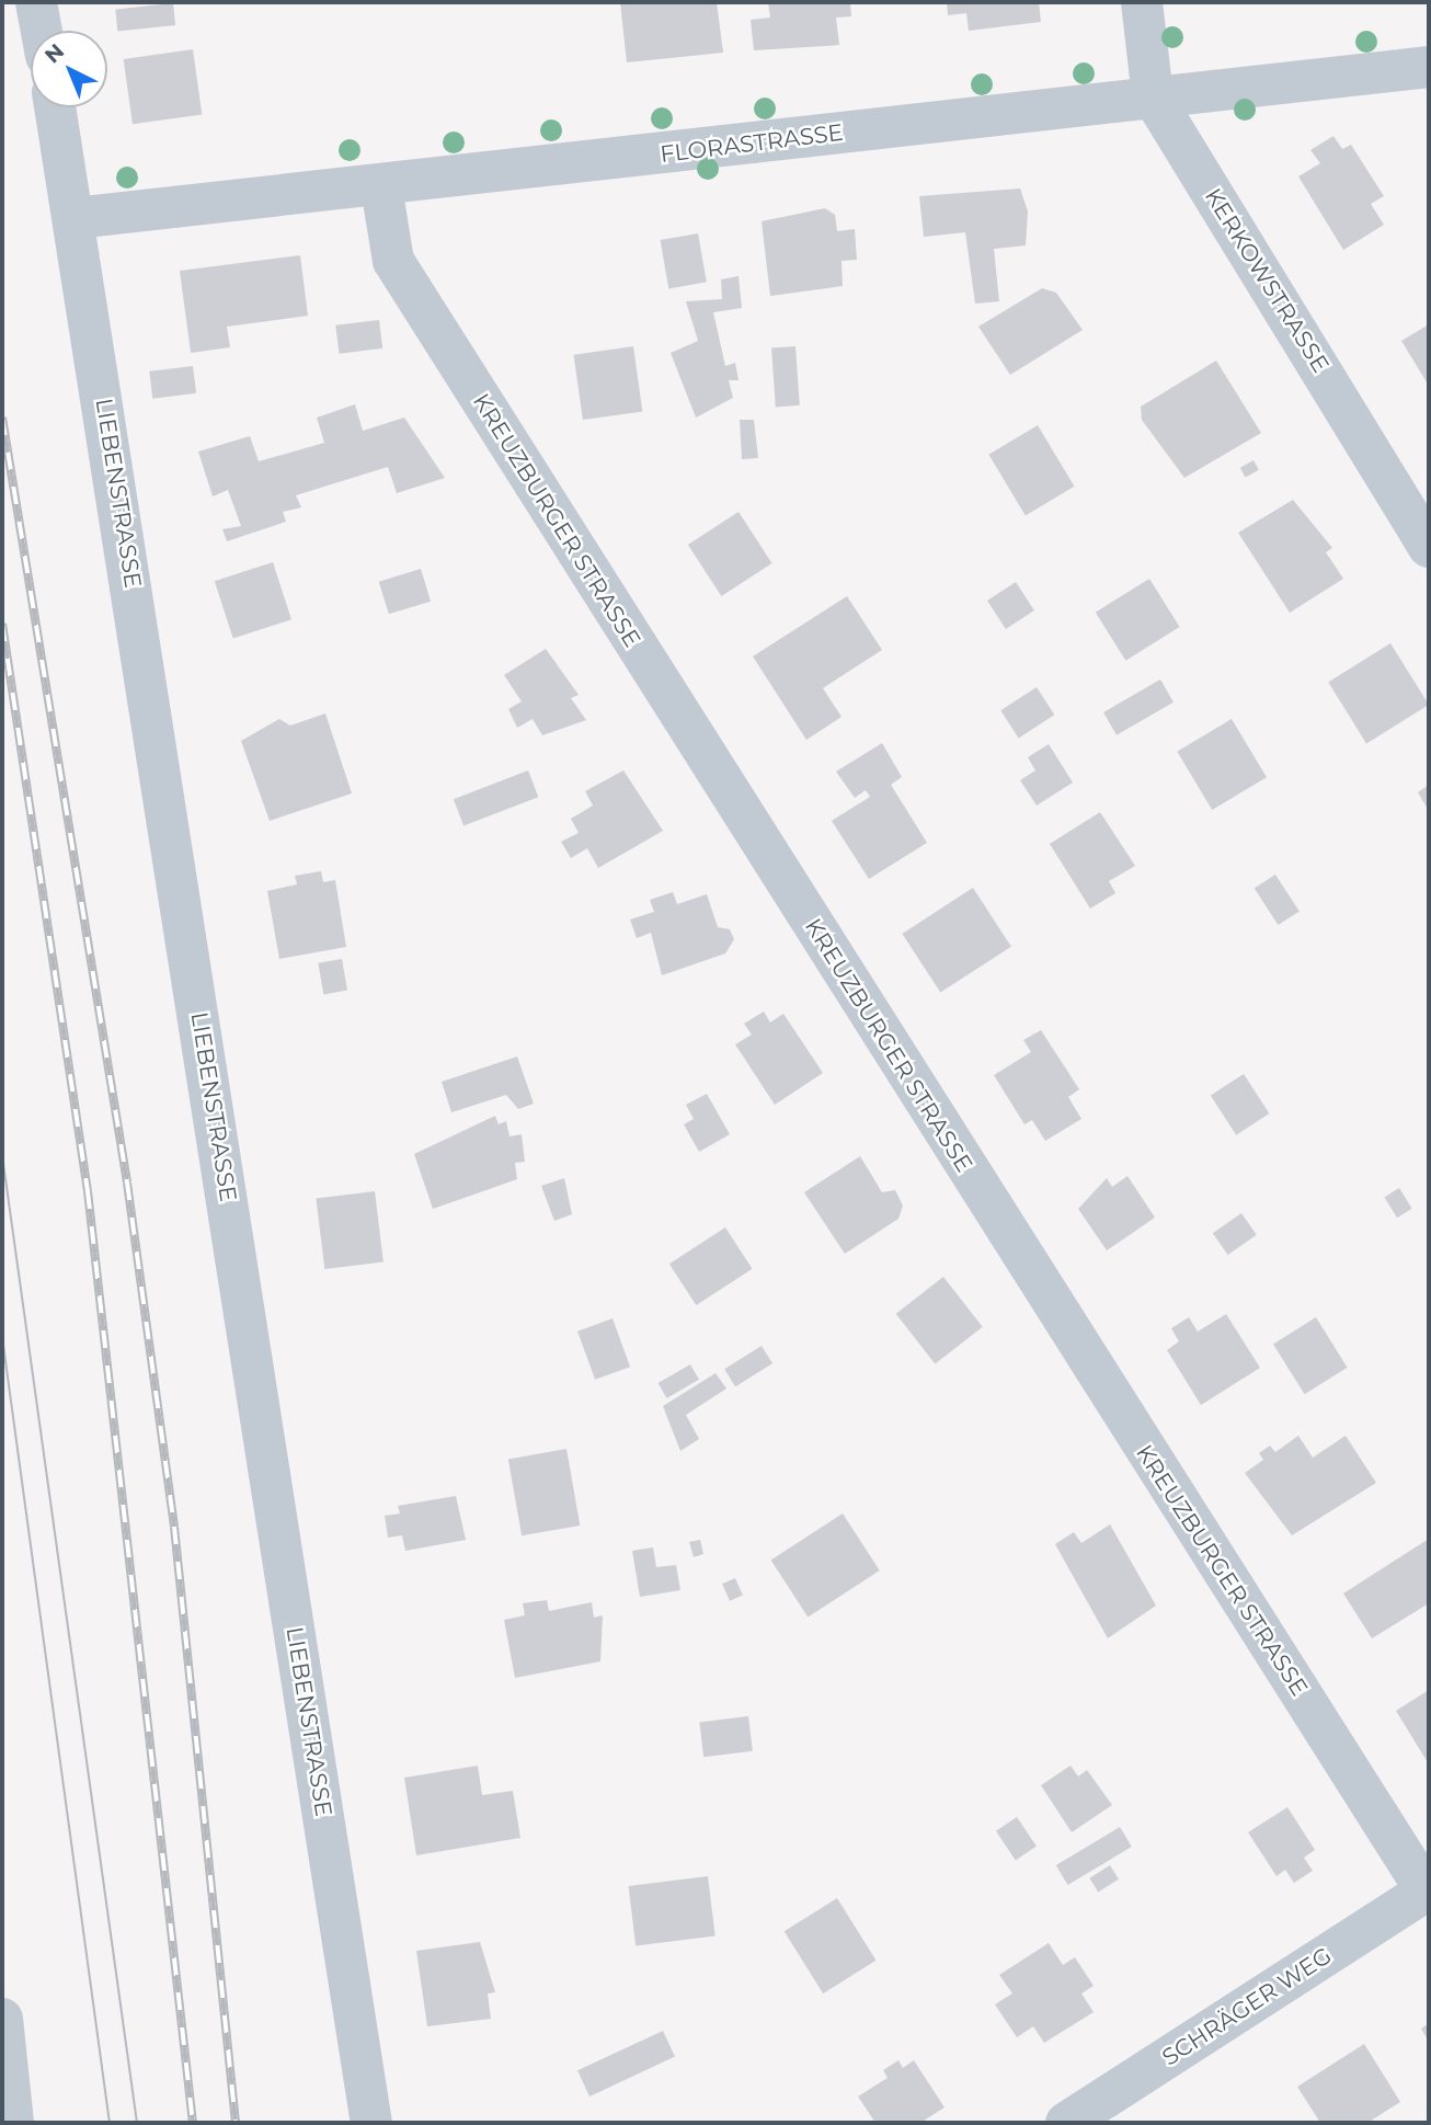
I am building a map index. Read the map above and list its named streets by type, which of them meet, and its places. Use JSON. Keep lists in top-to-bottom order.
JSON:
{
  "streets": {
    "street": [
      "FLORASTRASSE",
      "KERKOWSTRASSE",
      "LIEBENSTRASSE",
      "KREUZBURGER STRASSE",
      "SCHRÄGER WEG"
    ]
  },
  "crossings": [
    ["FLORASTRASSE", "KERKOWSTRASSE"],
    ["FLORASTRASSE", "LIEBENSTRASSE"],
    ["FLORASTRASSE", "KREUZBURGER STRASSE"],
    ["KREUZBURGER STRASSE", "SCHRÄGER WEG"]
  ],
  "north": "top left"
}
